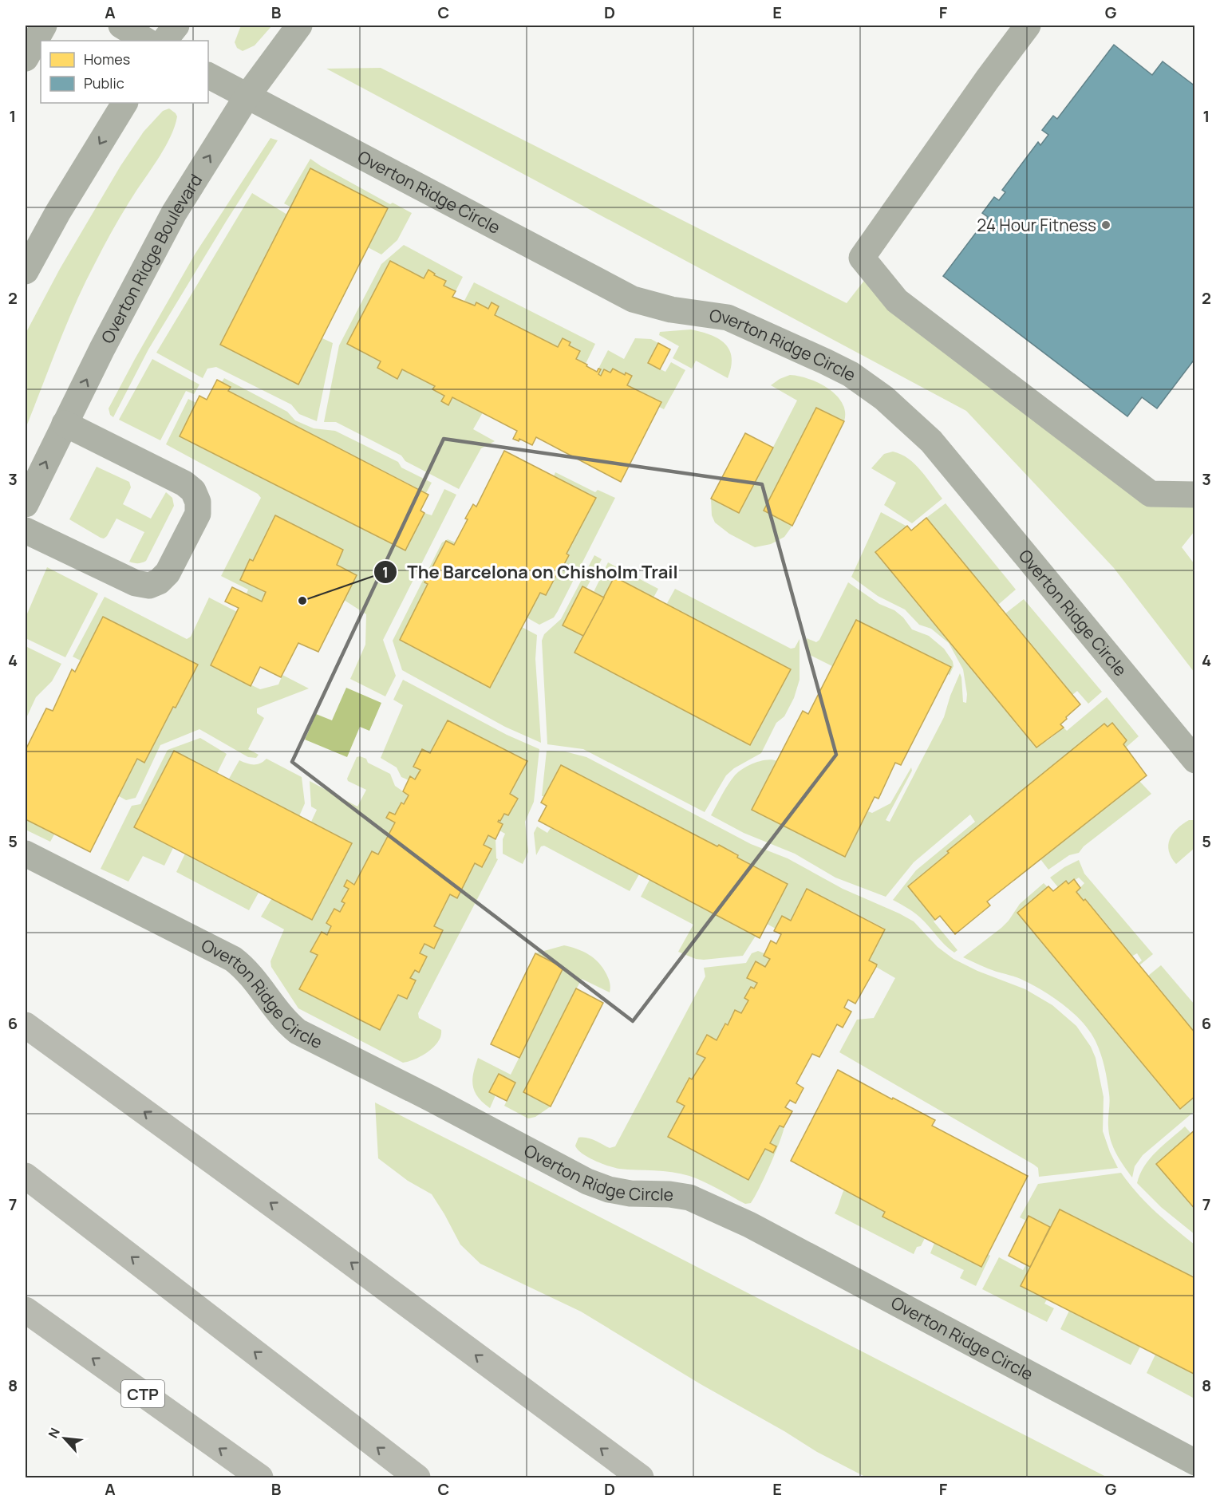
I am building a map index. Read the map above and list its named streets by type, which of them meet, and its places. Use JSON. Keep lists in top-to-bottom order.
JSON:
{
  "streets": {
    "highway": ["CTP"],
    "street": ["Overton Ridge Circle", "Overton Ridge Boulevard"]
  },
  "crossings": [
    ["Overton Ridge Circle", "Overton Ridge Boulevard"]
  ],
  "places": ["24 Hour Fitness", "The Barcelona on Chisholm Trail"],
  "legend": ["Homes", "Public"],
  "north": "top left",
  "grid": {
    "columns": [
      "A",
      "B",
      "C",
      "D",
      "E",
      "F",
      "G"
    ],
    "rows": [
      "1",
      "2",
      "3",
      "4",
      "5",
      "6",
      "7",
      "8"
    ]
  }
}
